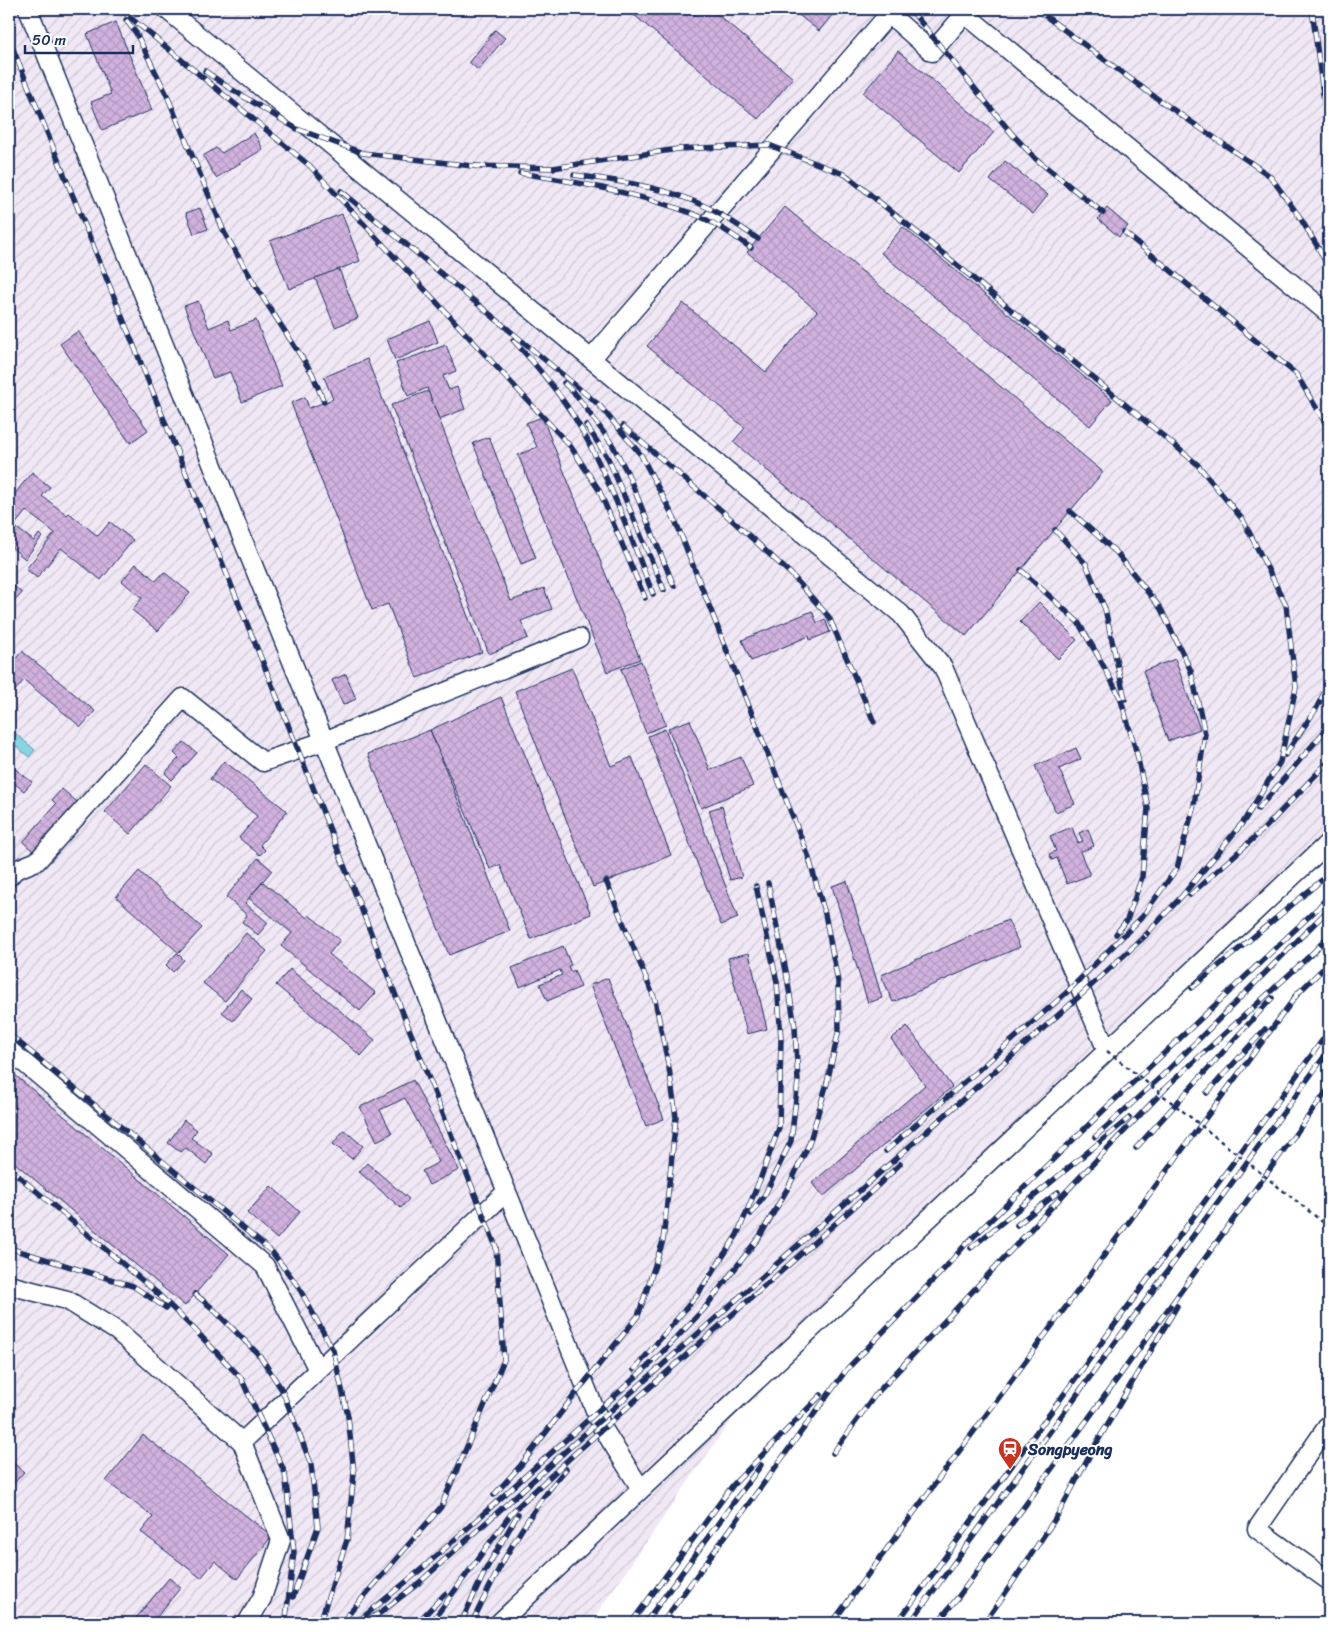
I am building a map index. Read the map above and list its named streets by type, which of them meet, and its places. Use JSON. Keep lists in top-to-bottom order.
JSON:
{
  "places": {
    "station": ["Songpyeong"]
  },
  "scale_bar": "50 m"
}
